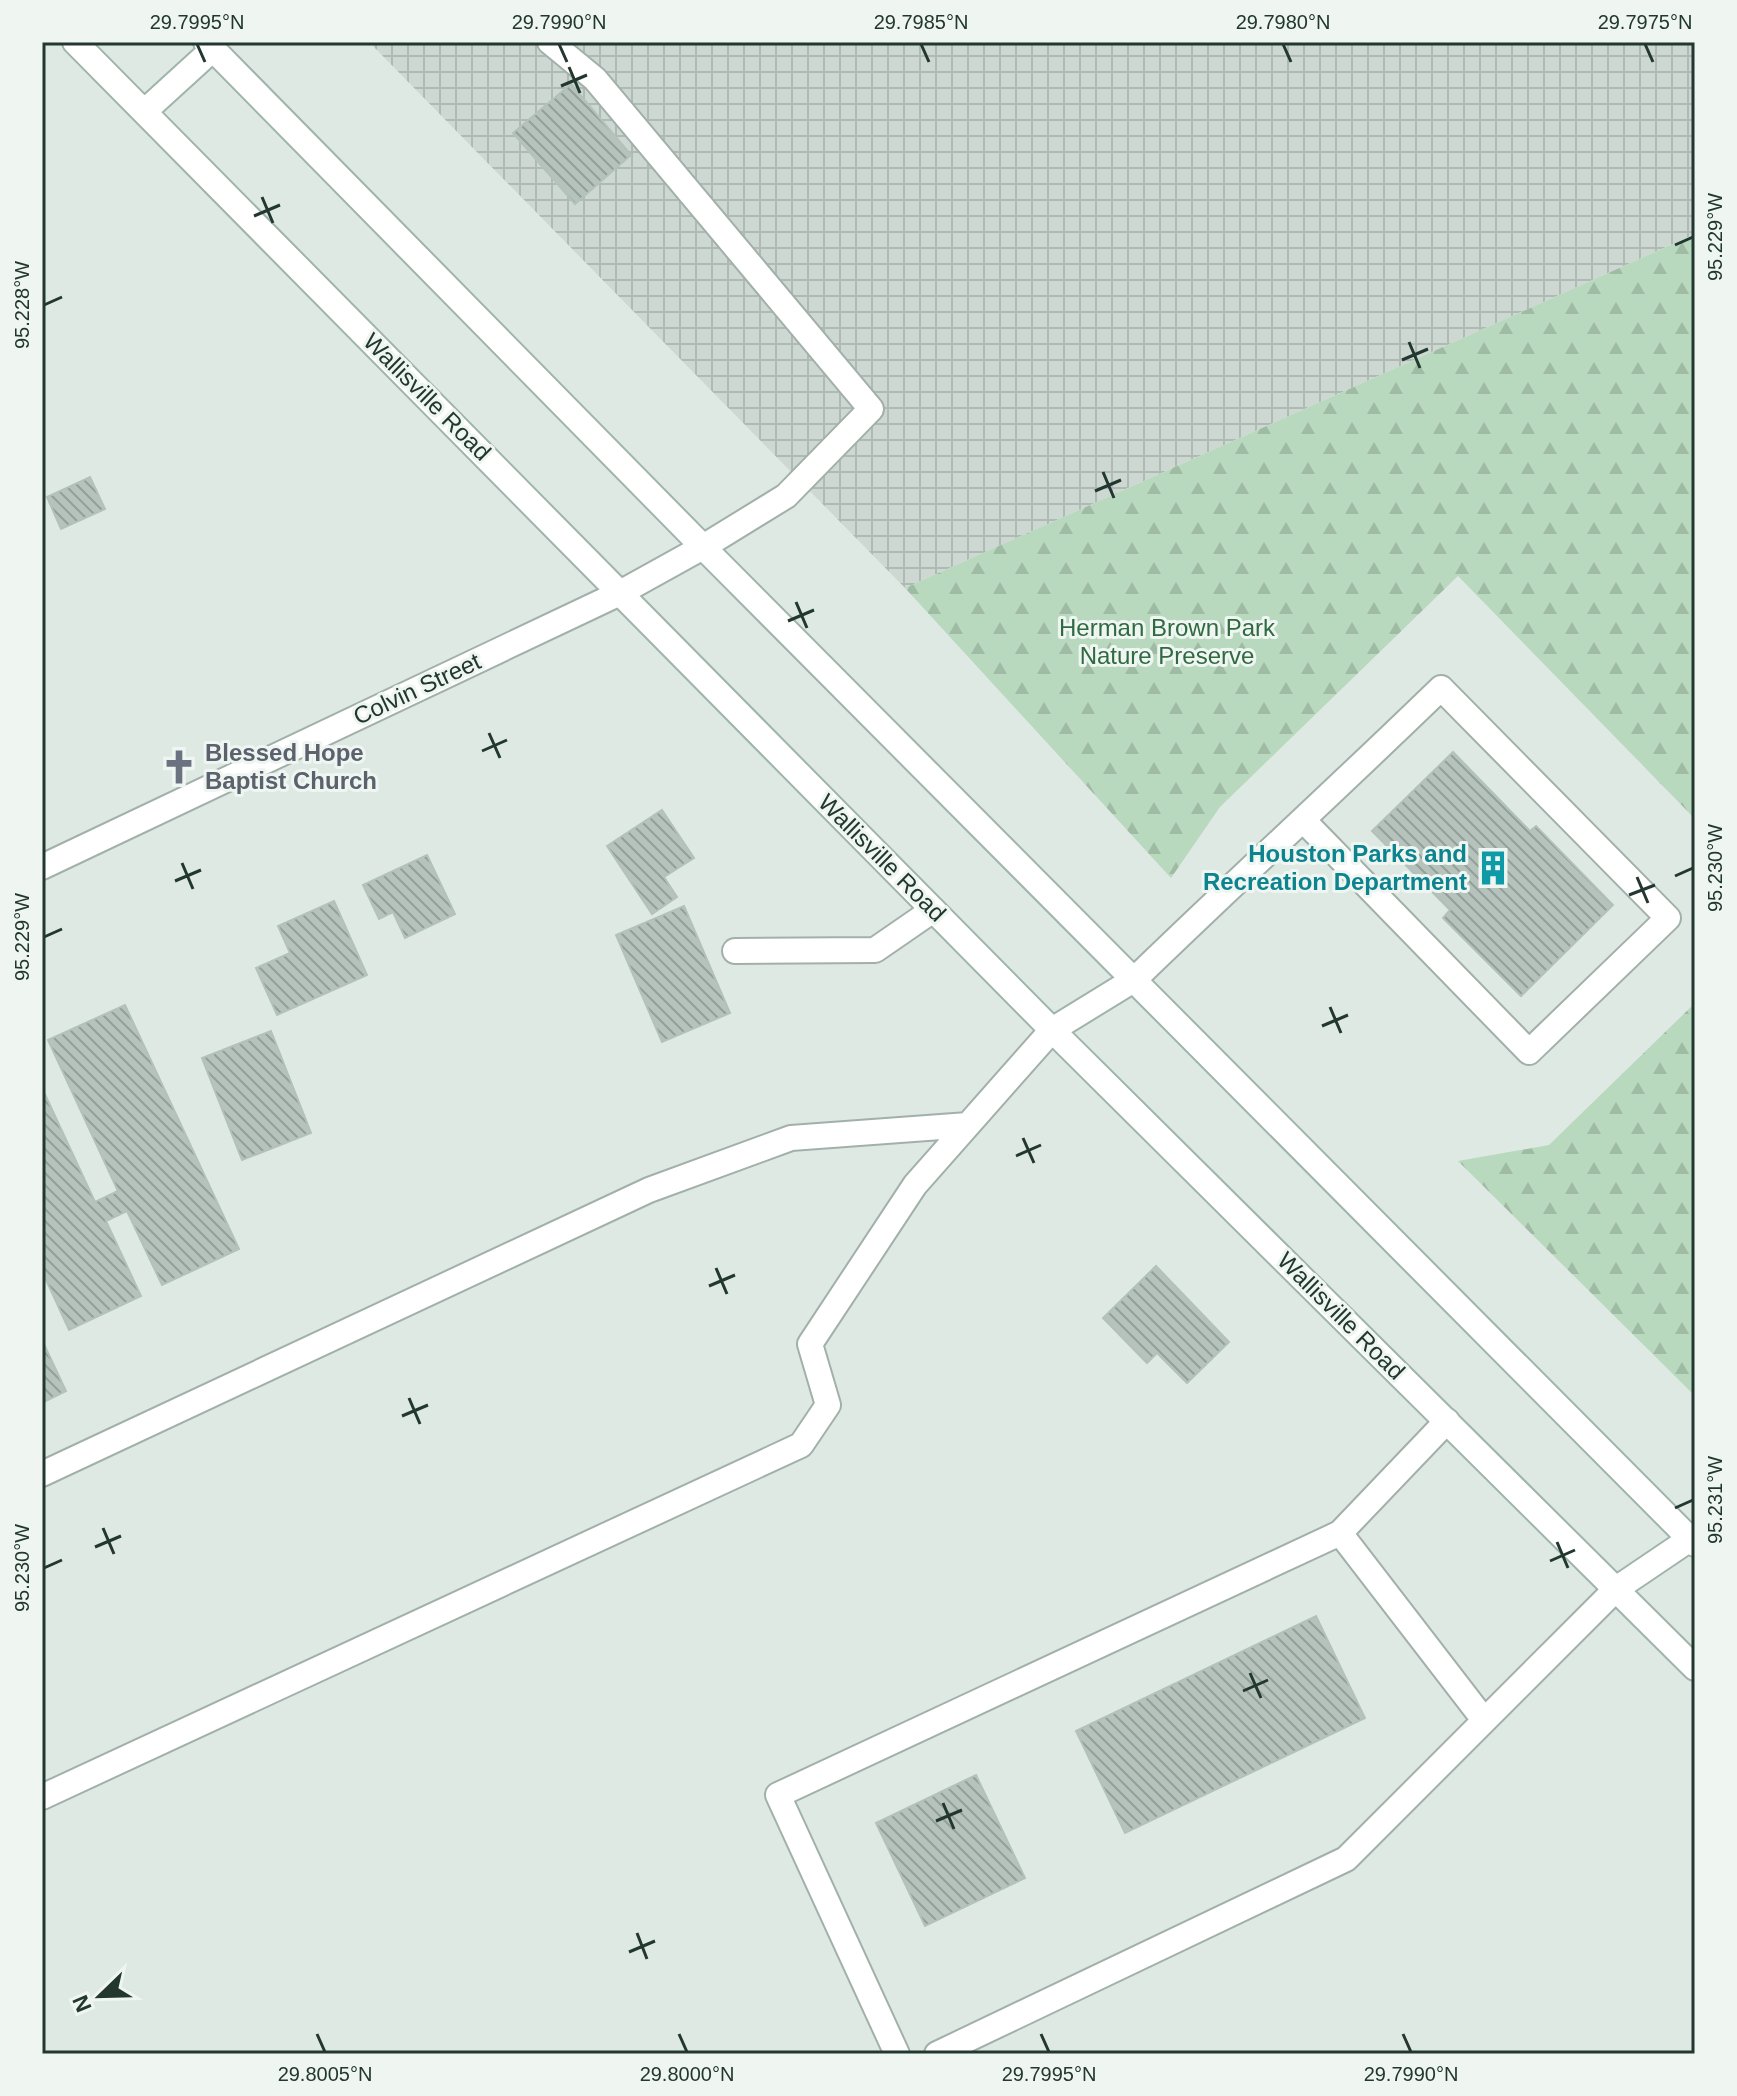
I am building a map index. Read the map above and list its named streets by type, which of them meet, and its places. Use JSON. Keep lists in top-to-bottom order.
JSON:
{
  "streets": {
    "main road": ["Wallisville Road", "Colvin Street"]
  },
  "crossings": [
    ["Wallisville Road", "Colvin Street"]
  ],
  "parks": ["Herman Brown Park Nature Preserve"],
  "places": {
    "church": ["Blessed Hope Baptist Church"],
    "building": ["Houston Parks and Recreation Department"]
  },
  "north": "bottom left",
  "coordinates": [
    "29.7995°N",
    "29.7990°N",
    "29.7985°N",
    "29.7980°N",
    "29.7975°N",
    "95.229°W",
    "95.228°W",
    "95.230°W",
    "95.231°W",
    "29.8005°N",
    "29.8000°N"
  ]
}
